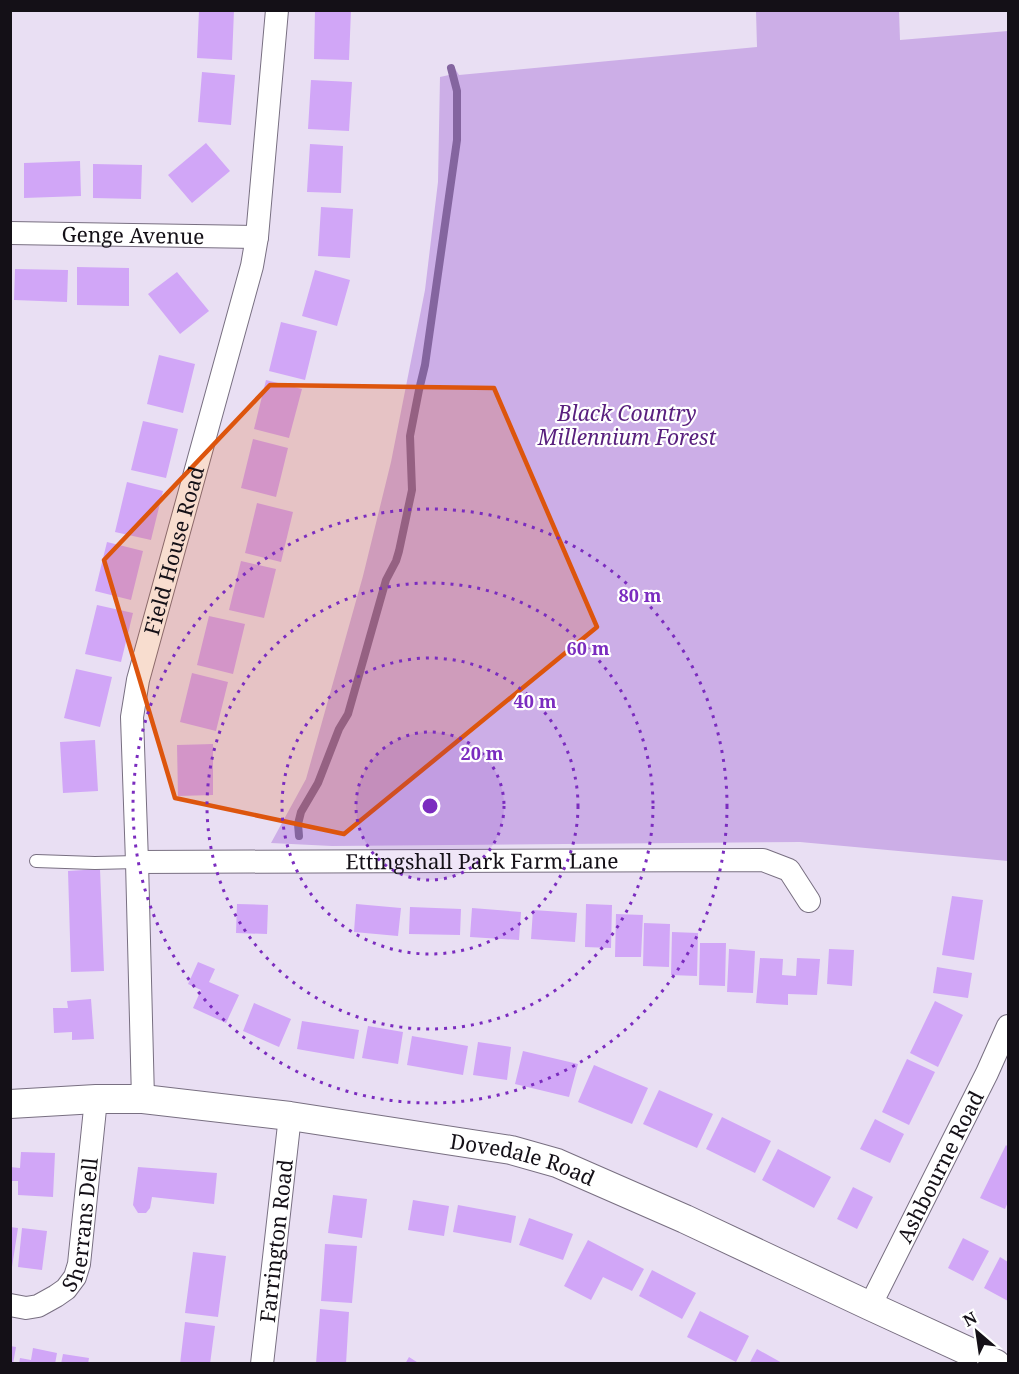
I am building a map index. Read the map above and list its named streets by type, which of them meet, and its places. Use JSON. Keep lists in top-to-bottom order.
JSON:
{
  "streets": {
    "street": [
      "Genge Avenue",
      "Field House Road",
      "Ettingshall Park Farm Lane",
      "Dovedale Road",
      "Ashbourne Road",
      "Sherrans Dell",
      "Farrington Road"
    ]
  },
  "crossings": [
    ["Genge Avenue", "Field House Road"],
    ["Field House Road", "Ettingshall Park Farm Lane"],
    ["Field House Road", "Dovedale Road"],
    ["Dovedale Road", "Ashbourne Road"],
    ["Dovedale Road", "Sherrans Dell"],
    ["Dovedale Road", "Farrington Road"]
  ],
  "parks": ["Black Country Millennium Forest"],
  "north": "top left",
  "rings": [
    "80 m",
    "60 m",
    "40 m",
    "20 m"
  ]
}
